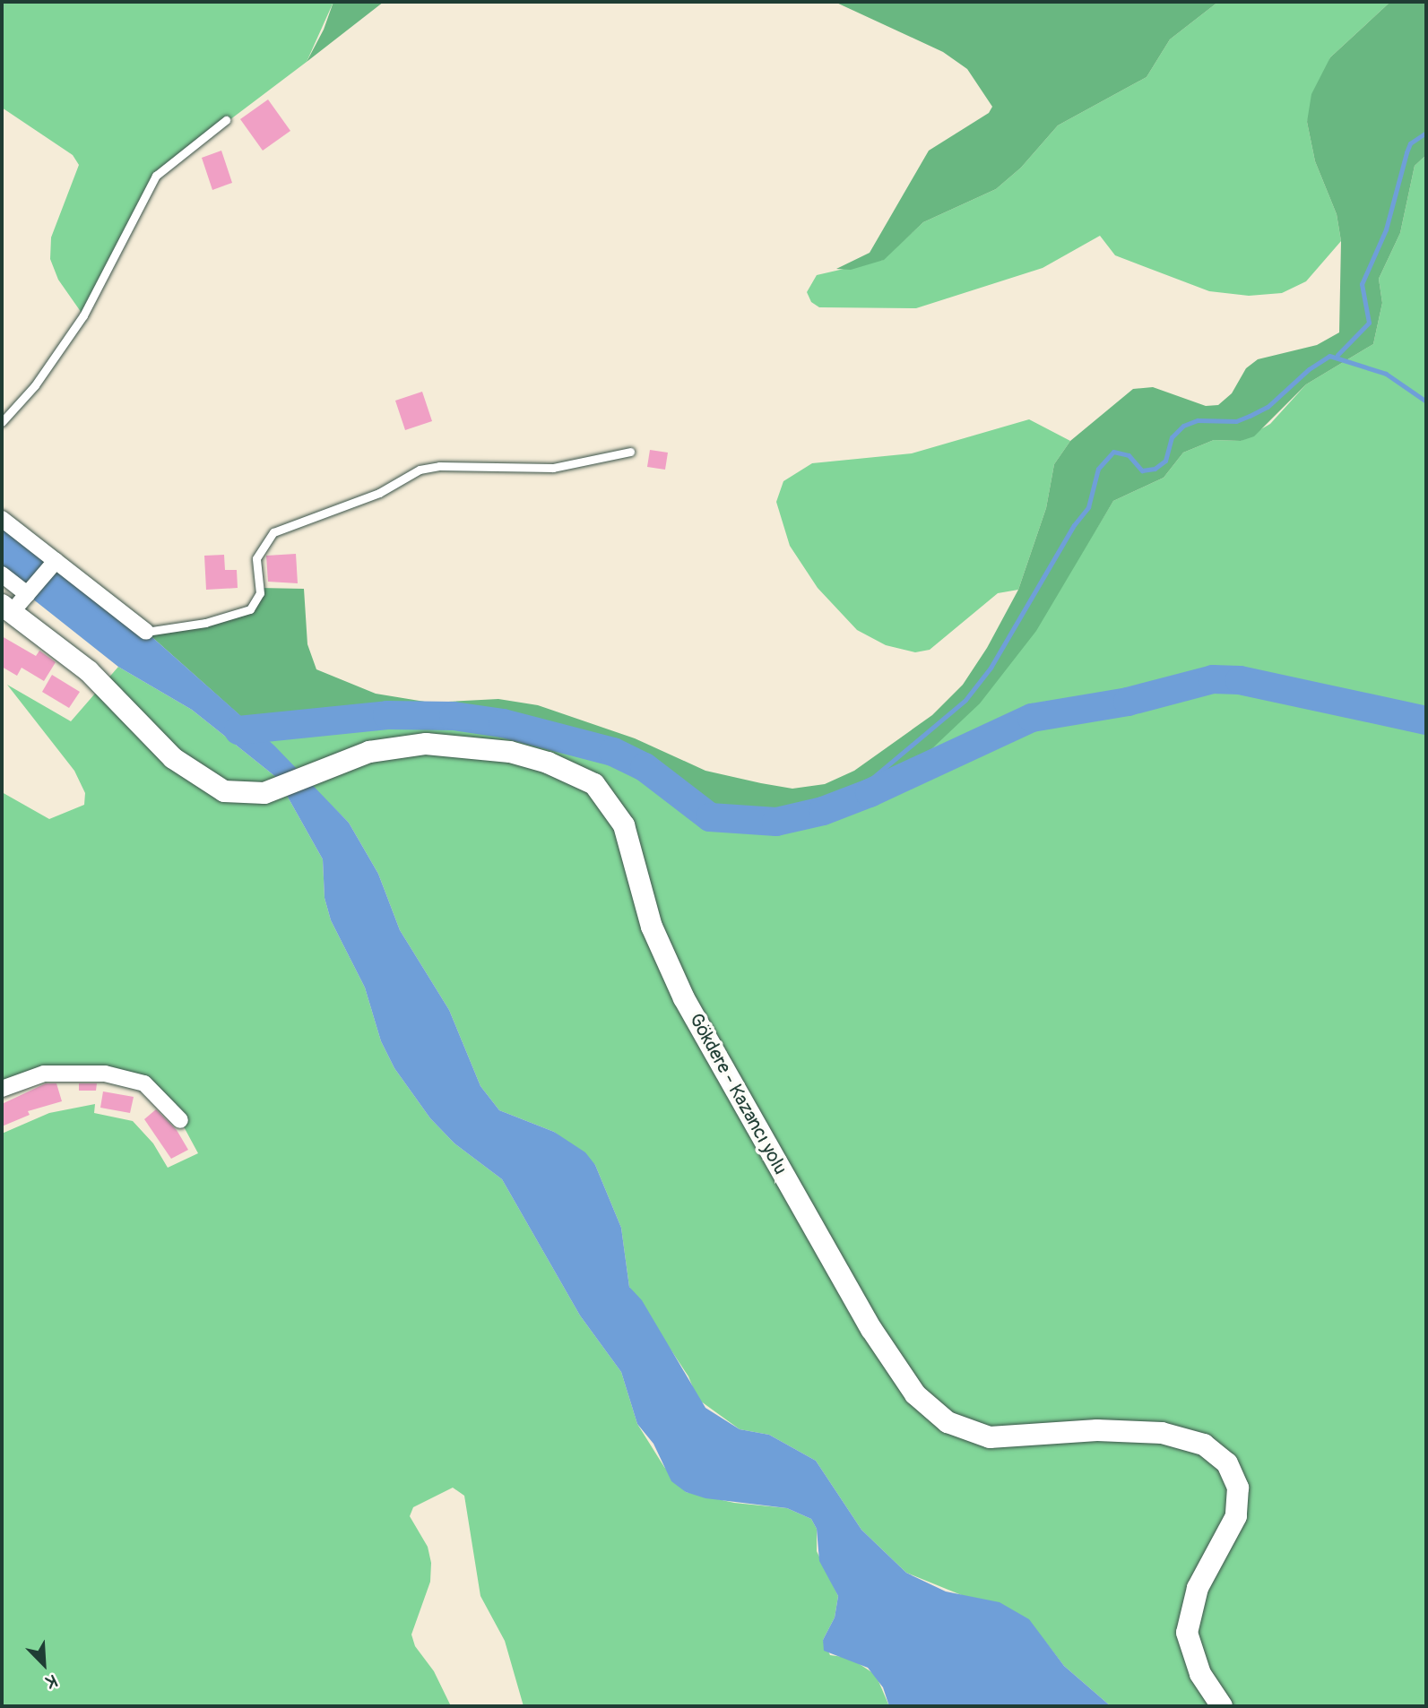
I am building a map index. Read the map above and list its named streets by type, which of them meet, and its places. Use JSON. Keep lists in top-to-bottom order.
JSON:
{
  "streets": {
    "street": ["Gökdere - Kazancı yolu"]
  },
  "north": "bottom right"
}
